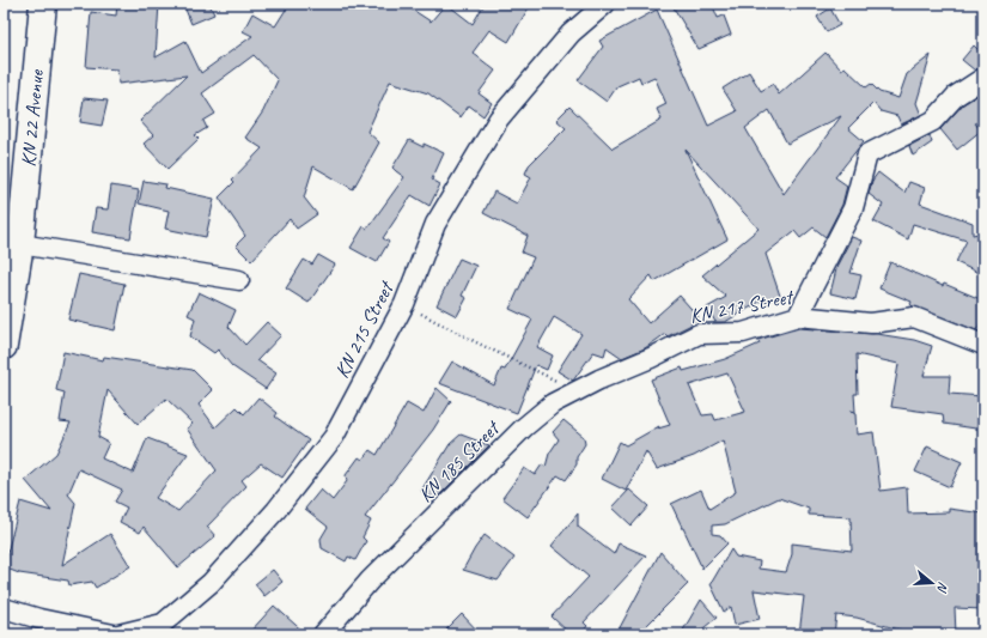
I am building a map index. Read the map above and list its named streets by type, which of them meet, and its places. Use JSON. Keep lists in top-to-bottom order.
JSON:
{
  "streets": {
    "street": [
      "KN 22 Avenue",
      "KN 217 Street",
      "KN 215 Street",
      "KN 185 Street"
    ]
  },
  "crossings": [
    ["KN 217 Street", "KN 185 Street"]
  ],
  "north": "right"
}
